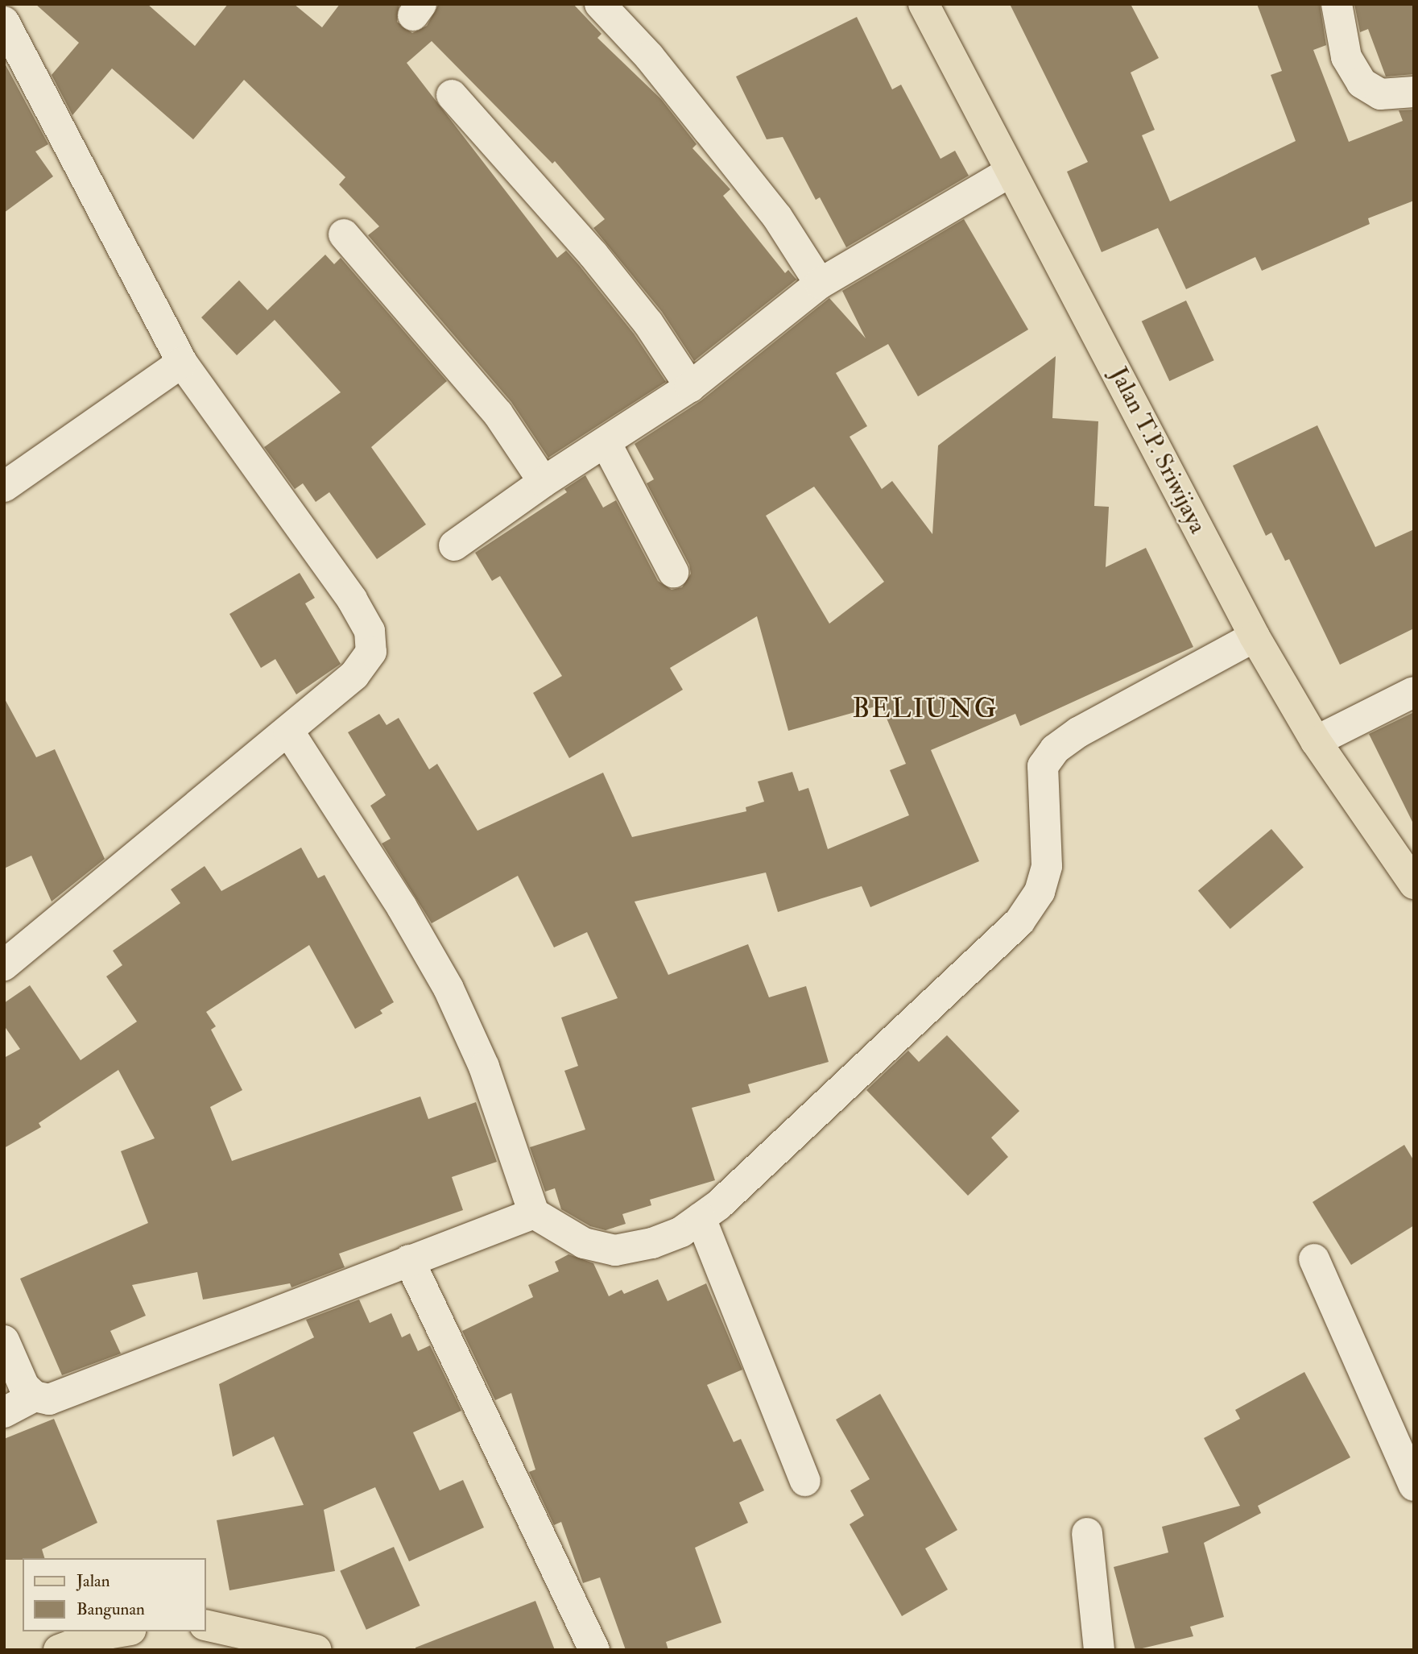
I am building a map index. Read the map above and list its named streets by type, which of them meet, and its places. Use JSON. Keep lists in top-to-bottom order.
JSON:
{
  "streets": {
    "main road": ["Jalan T.P. Sriwijaya"]
  },
  "districts": ["BELIUNG"],
  "legend": ["Jalan", "Bangunan"]
}
